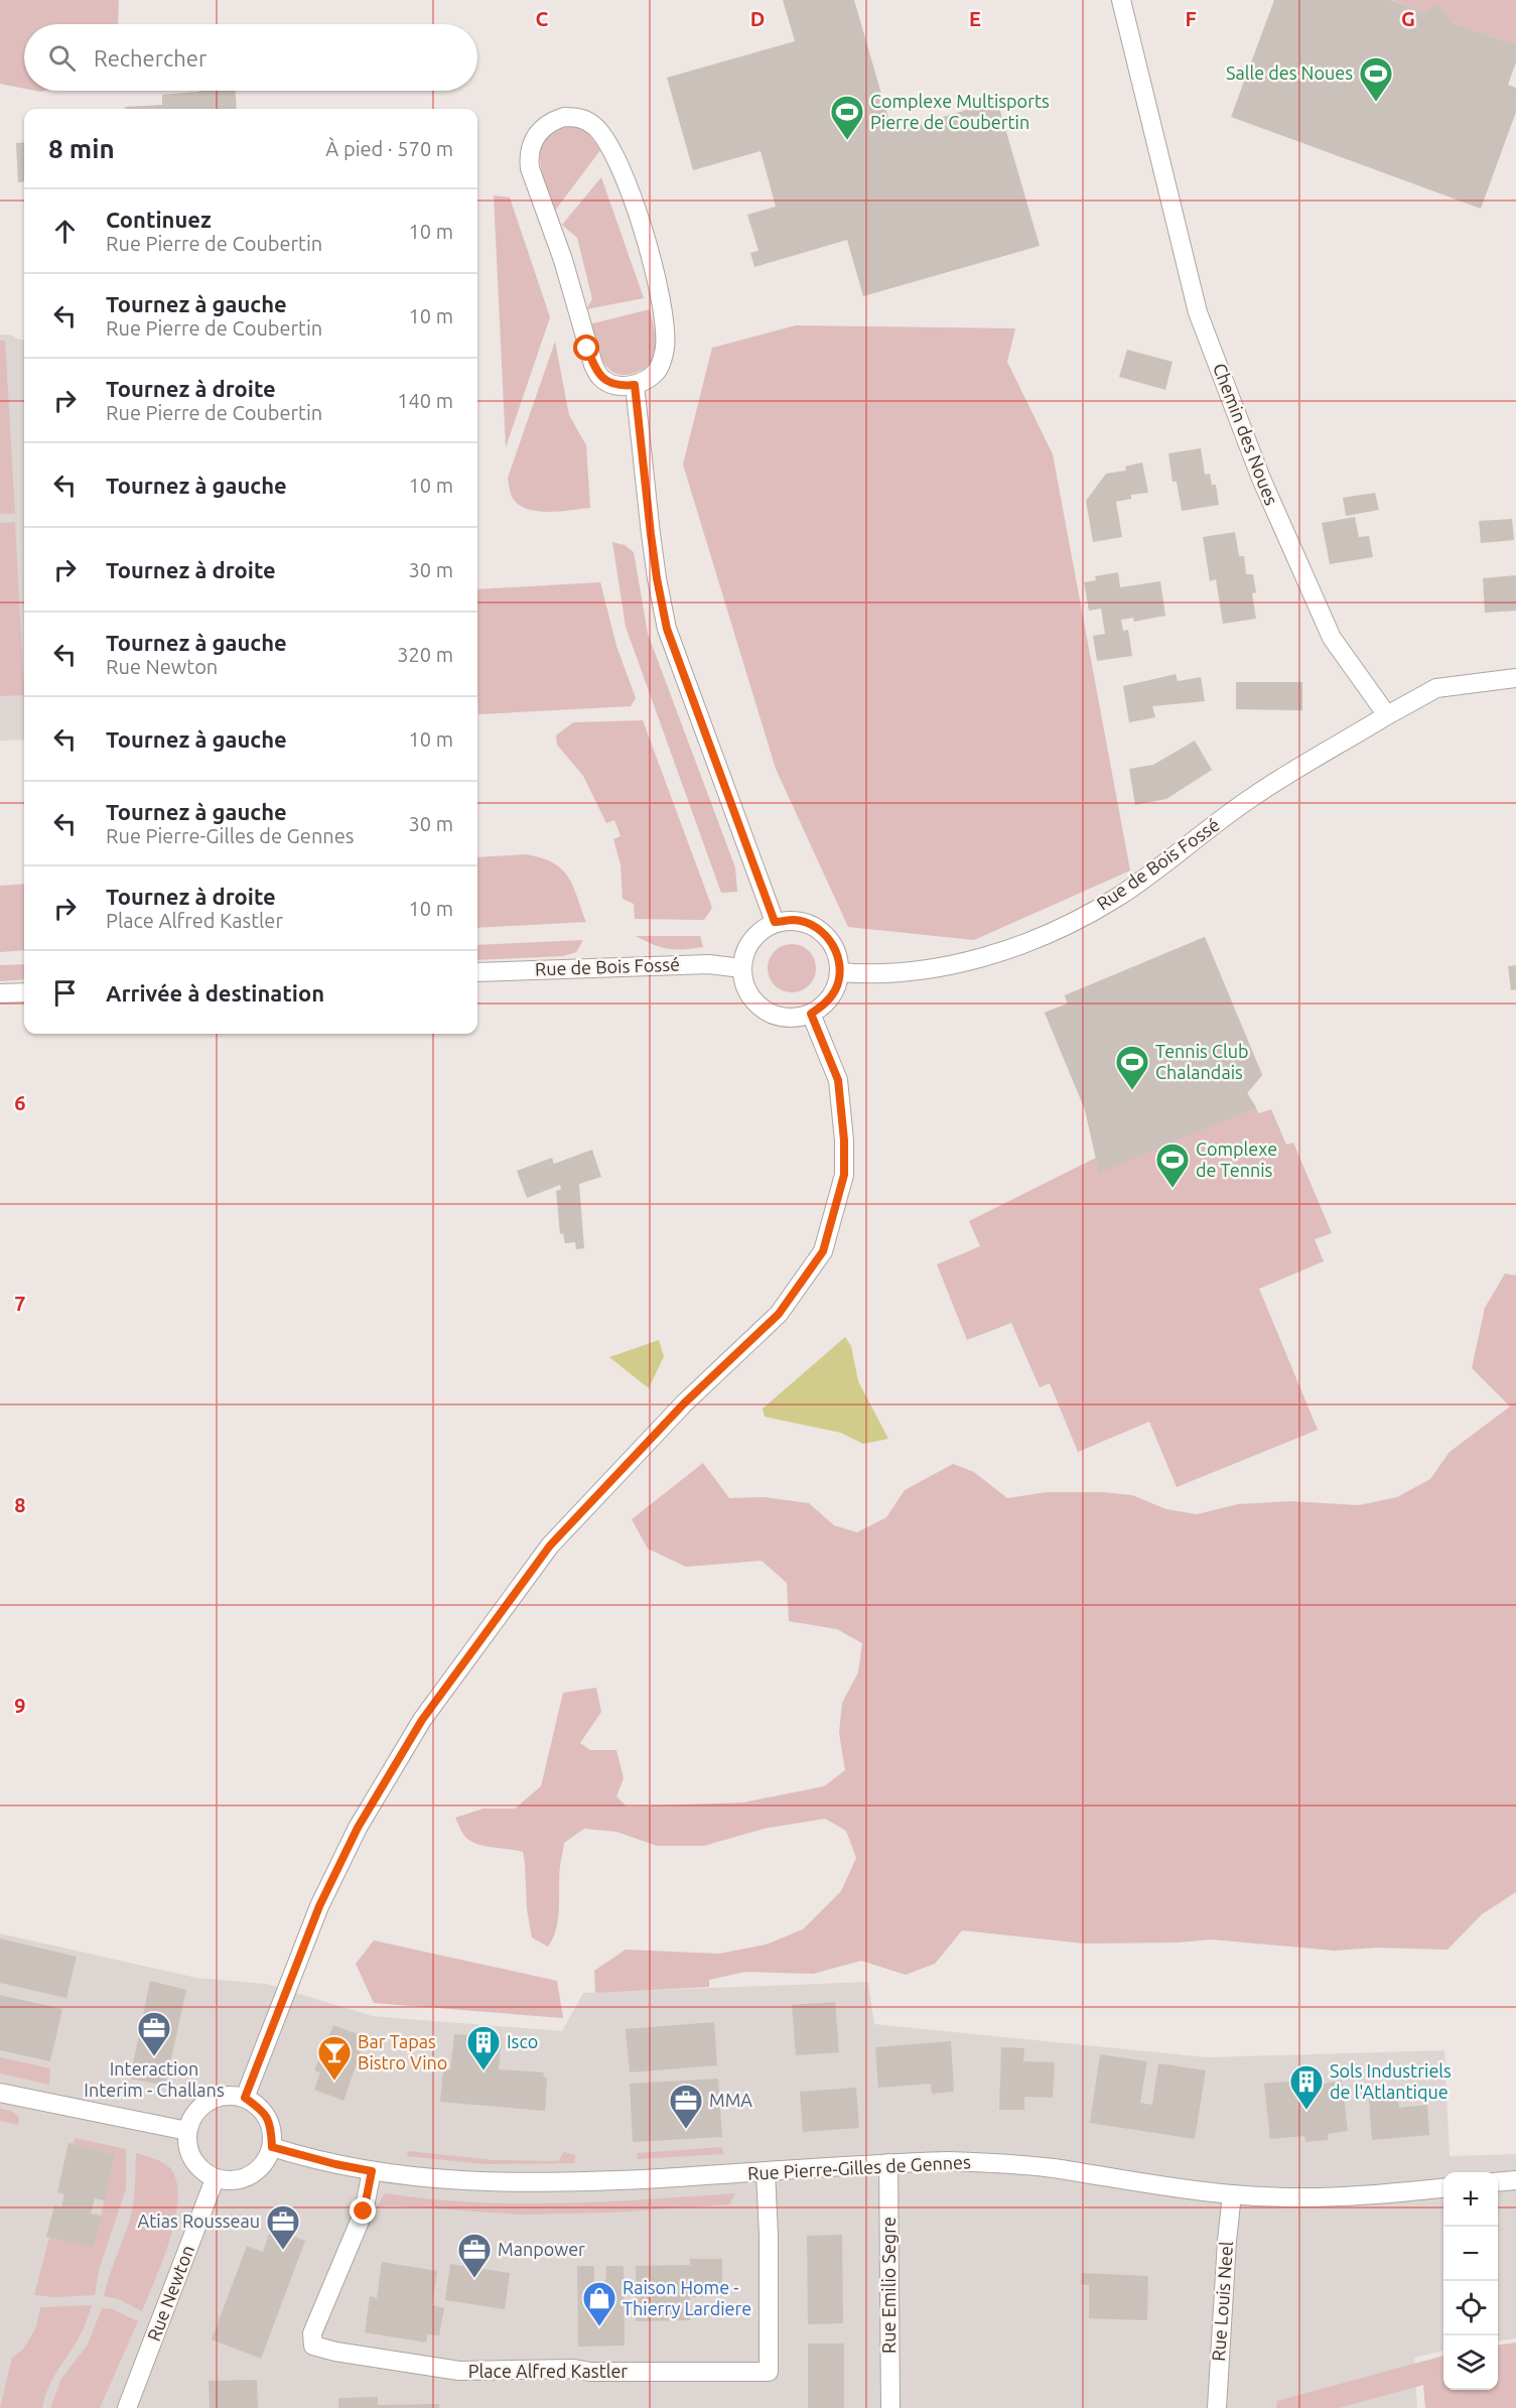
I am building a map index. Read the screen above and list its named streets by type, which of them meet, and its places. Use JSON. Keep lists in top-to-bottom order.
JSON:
{
  "streets": {
    "street": [
      "Chemin des Noues",
      "Rue de Bois Fossé",
      "Rue Pierre-Gilles de Gennes",
      "Rue Emilio Segre",
      "Rue Newton",
      "Rue Louis Neel",
      "Place Alfred Kastler"
    ]
  },
  "crossings": [
    ["Chemin des Noues", "Rue de Bois Fossé"],
    ["Rue Pierre-Gilles de Gennes", "Rue Emilio Segre"],
    ["Rue Pierre-Gilles de Gennes", "Rue Newton"],
    ["Rue Pierre-Gilles de Gennes", "Rue Louis Neel"],
    ["Rue Pierre-Gilles de Gennes", "Place Alfred Kastler"]
  ],
  "places": {
    "sports": [
      "Salle des Noues",
      "Complexe Multisports Pierre de Coubertin",
      "Tennis Club Chalandais",
      "Complexe de Tennis"
    ],
    "office": [
      "Interaction Interim - Challans",
      "MMA",
      "Atias Rousseau",
      "Manpower"
    ],
    "building": ["Isco", "Sols Industriels de l'Atlantique"],
    "bar": ["Bar Tapas Bistro Vino"],
    "shop": ["Raison Home - Thierry Lardiere"]
  },
  "page": {
    "search": "Rechercher",
    "heading": ["8 min", "À pied · 570 m"],
    "list": [
      ["Continuez", "Rue Pierre de Coubertin", "10 m"],
      ["Tournez à gauche", "Rue Pierre de Coubertin", "10 m"],
      ["Tournez à droite", "Rue Pierre de Coubertin", "140 m"],
      ["Tournez à gauche", "10 m"],
      ["Tournez à droite", "30 m"],
      ["Tournez à gauche", "Rue Newton", "320 m"],
      ["Tournez à gauche", "10 m"],
      ["Tournez à gauche", "Rue Pierre-Gilles de Gennes", "30 m"],
      ["Tournez à droite", "Place Alfred Kastler", "10 m"],
      "Arrivée à destination"
    ],
    "map_buttons": ["+", "−"]
  },
  "grid": {
    "columns": [
      "C",
      "D",
      "E",
      "F",
      "G"
    ],
    "rows": [
      "6",
      "7",
      "8",
      "9"
    ]
  }
}
